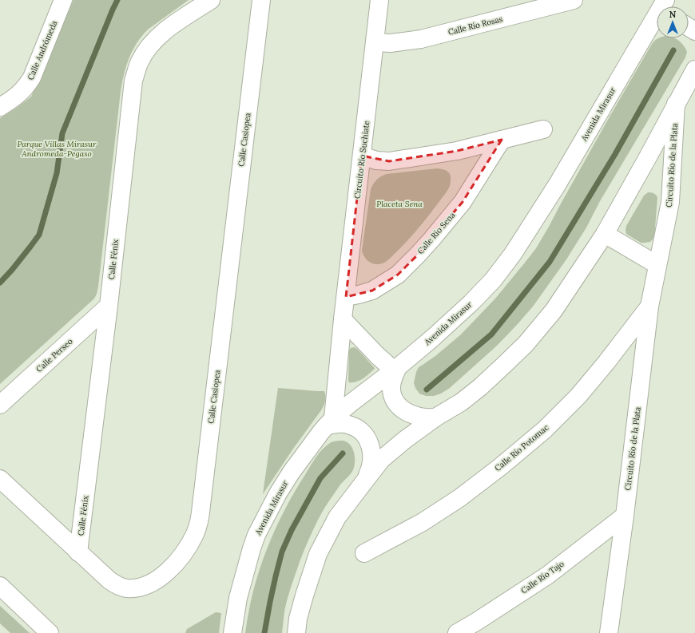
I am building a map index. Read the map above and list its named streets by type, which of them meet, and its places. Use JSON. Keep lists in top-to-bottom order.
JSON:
{
  "streets": {
    "street": [
      "Calle Río Rosas",
      "Calle Andrómeda",
      "Avenida Mirasur",
      "Calle Casiopea",
      "Circuito Río Suchiate",
      "Circuito Río de la Plata",
      "Calle Río Sena",
      "Calle Fénix",
      "Calle Perseo",
      "Calle Río Potomac",
      "Calle Río Tajo"
    ]
  },
  "crossings": [
    ["Calle Río Rosas", "Circuito Río Suchiate"],
    ["Avenida Mirasur", "Circuito Río Suchiate"],
    ["Calle Casiopea", "Calle Fénix"],
    ["Circuito Río Suchiate", "Calle Río Sena"],
    ["Circuito Río de la Plata", "Calle Río Potomac"],
    ["Circuito Río de la Plata", "Calle Río Tajo"],
    ["Calle Fénix", "Calle Perseo"]
  ],
  "parks": ["Parque Villas Mirasur Andromeda-Pegaso", "Placeta Sena"],
  "north": "top"
}
